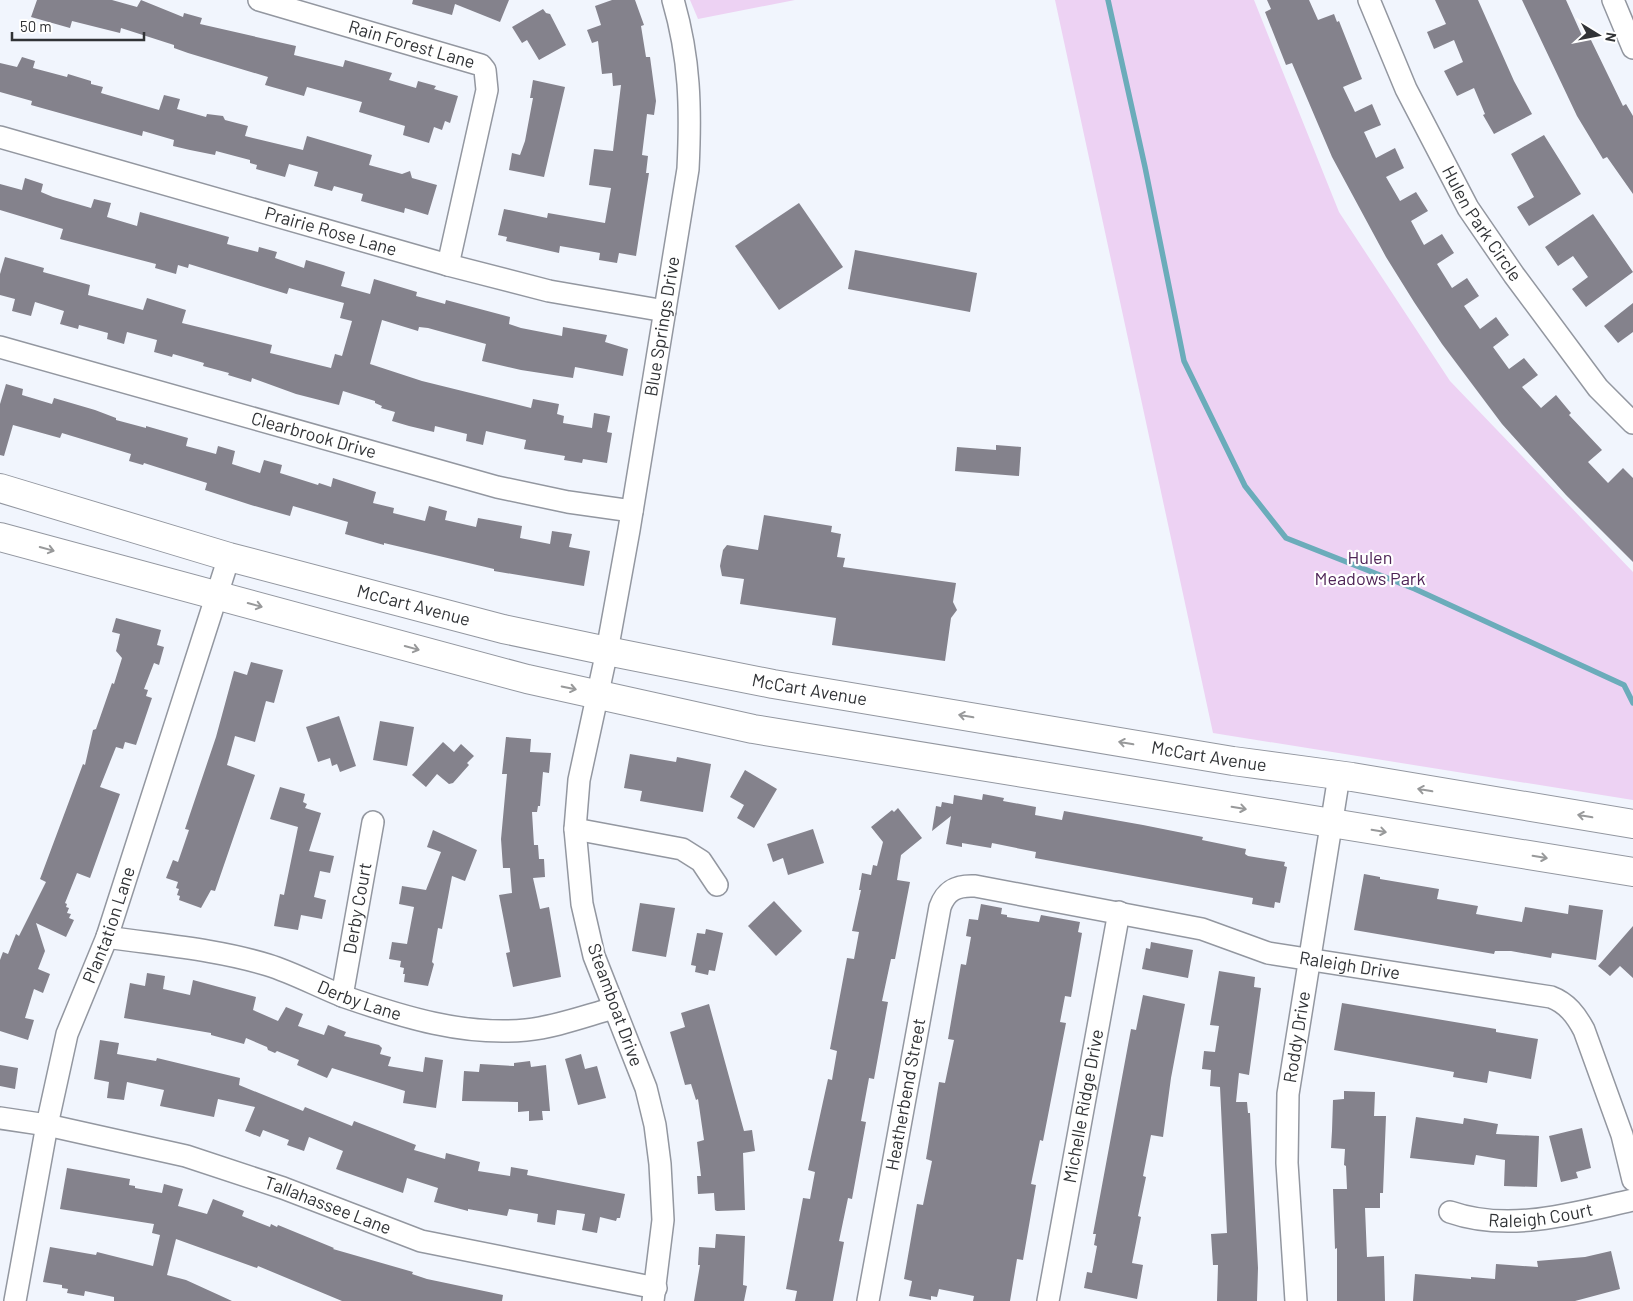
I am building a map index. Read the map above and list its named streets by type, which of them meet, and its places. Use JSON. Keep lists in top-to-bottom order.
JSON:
{
  "streets": {
    "main road": ["McCart Avenue"],
    "street": [
      "Rain Forest Lane",
      "Hulen Park Circle",
      "Prairie Rose Lane",
      "Blue Springs Drive",
      "Clearbrook Drive",
      "Derby Court",
      "Plantation Lane",
      "Raleigh Drive",
      "Derby Lane",
      "Steamboat Drive",
      "Roddy Drive",
      "Heatherbend Street",
      "Michelle Ridge Drive",
      "Tallahassee Lane",
      "Raleigh Court"
    ]
  },
  "crossings": [
    ["Rain Forest Lane", "Prairie Rose Lane"],
    ["Prairie Rose Lane", "Blue Springs Drive"],
    ["Blue Springs Drive", "Clearbrook Drive"],
    ["Blue Springs Drive", "McCart Avenue"],
    ["Blue Springs Drive", "Steamboat Drive"],
    ["McCart Avenue", "Plantation Lane"],
    ["McCart Avenue", "Steamboat Drive"],
    ["McCart Avenue", "Roddy Drive"],
    ["Derby Court", "Derby Lane"],
    ["Plantation Lane", "Derby Lane"],
    ["Plantation Lane", "Tallahassee Lane"],
    ["Raleigh Drive", "Roddy Drive"],
    ["Raleigh Drive", "Heatherbend Street"],
    ["Raleigh Drive", "Michelle Ridge Drive"],
    ["Derby Lane", "Steamboat Drive"],
    ["Steamboat Drive", "Tallahassee Lane"]
  ],
  "parks": ["Hulen Meadows Park"],
  "scale_bar": "50 m",
  "north": "right"
}
